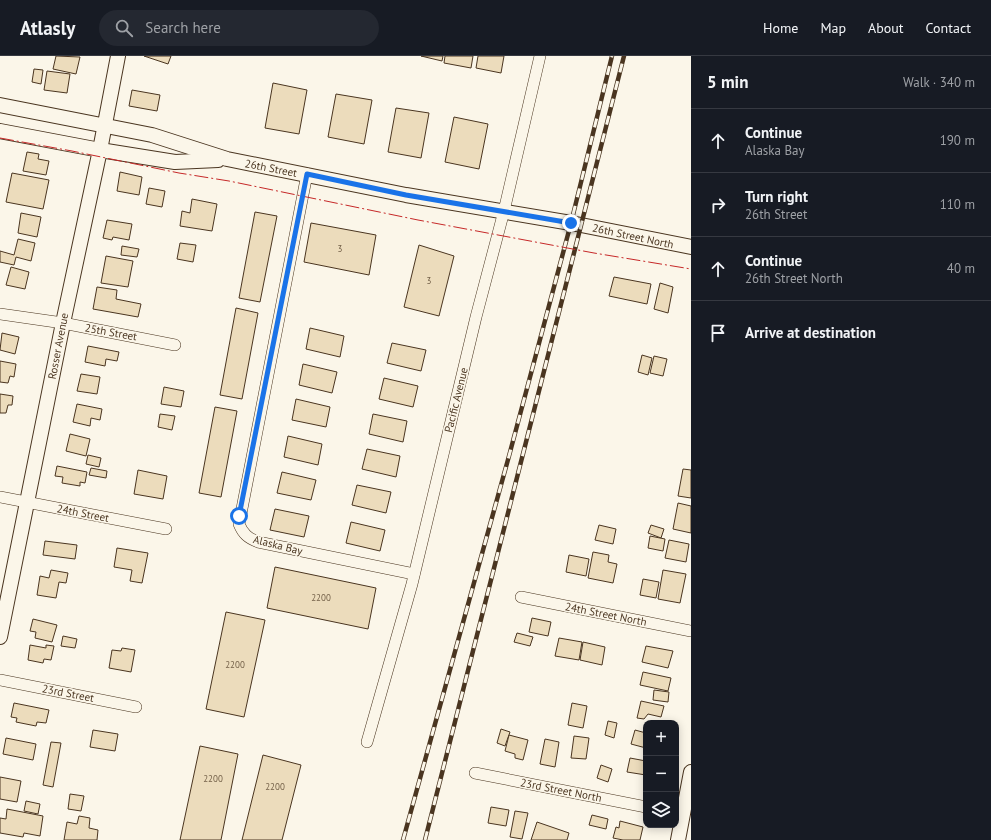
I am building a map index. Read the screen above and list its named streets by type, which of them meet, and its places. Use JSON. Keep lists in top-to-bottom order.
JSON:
{
  "streets": {
    "street": [
      "26th Street",
      "26th Street North",
      "25th Street",
      "Rosser Avenue",
      "Pacific Avenue",
      "24th Street",
      "Alaska Bay",
      "24th Street North",
      "23rd Street",
      "23rd Street North"
    ]
  },
  "crossings": [
    ["26th Street", "26th Street North"],
    ["26th Street", "Rosser Avenue"],
    ["26th Street", "Pacific Avenue"],
    ["26th Street", "Alaska Bay"],
    ["26th Street North", "Pacific Avenue"],
    ["25th Street", "Rosser Avenue"],
    ["Rosser Avenue", "24th Street"],
    ["Pacific Avenue", "Alaska Bay"]
  ],
  "house_numbers": [
    "3",
    "3",
    "2200",
    "2200",
    "2200",
    "2200"
  ],
  "page": {
    "header": "Atlasly",
    "search": "Search here",
    "nav": [
      "Home",
      "Map",
      "About",
      "Contact"
    ],
    "heading": ["5 min", "Walk · 340 m"],
    "list": [
      ["Continue", "Alaska Bay", "190 m"],
      ["Turn right", "26th Street", "110 m"],
      ["Continue", "26th Street North", "40 m"],
      "Arrive at destination"
    ],
    "map_buttons": ["+", "−"]
  }
}
